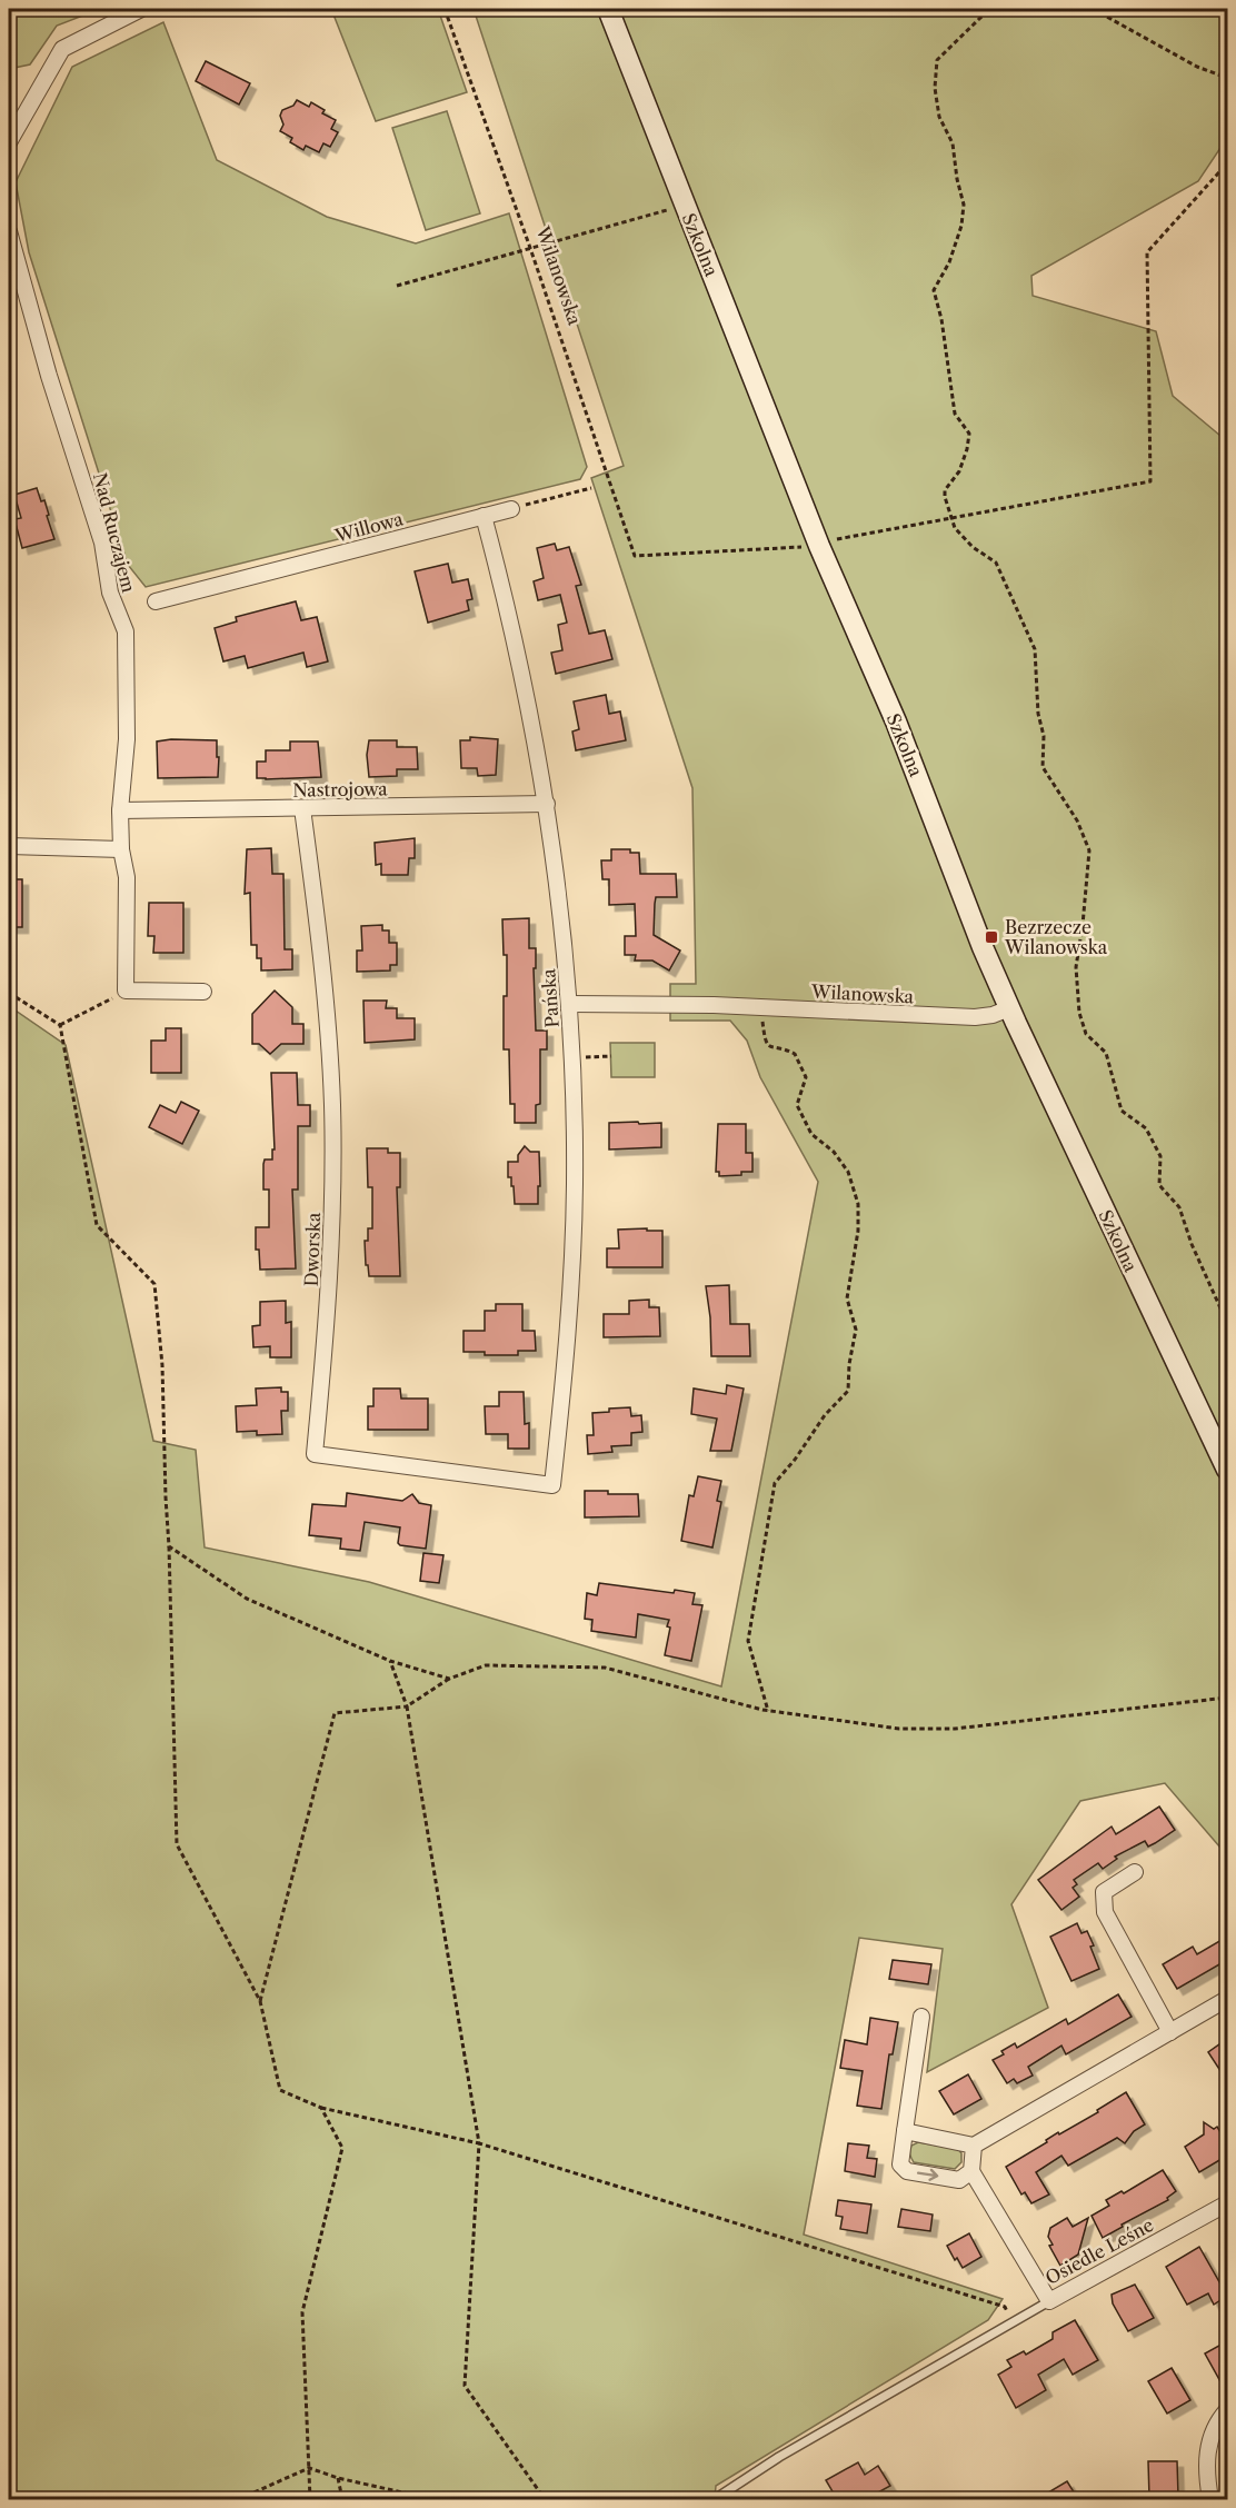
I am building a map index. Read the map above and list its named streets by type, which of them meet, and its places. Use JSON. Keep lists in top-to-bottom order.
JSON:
{
  "streets": {
    "street": [
      "Szkolna",
      "Wilanowska",
      "Willowa",
      "Nad Ruczajem",
      "Nastrojowa",
      "Pańska",
      "Dworska",
      "Osiedle Leśne"
    ]
  },
  "crossings": [
    ["Szkolna", "Wilanowska"],
    ["Wilanowska", "Pańska"],
    ["Willowa", "Pańska"],
    ["Nad Ruczajem", "Nastrojowa"],
    ["Nastrojowa", "Pańska"],
    ["Nastrojowa", "Dworska"],
    ["Pańska", "Dworska"]
  ],
  "places": {
    "transit": ["Bezrzecze Wilanowska"]
  }
}
